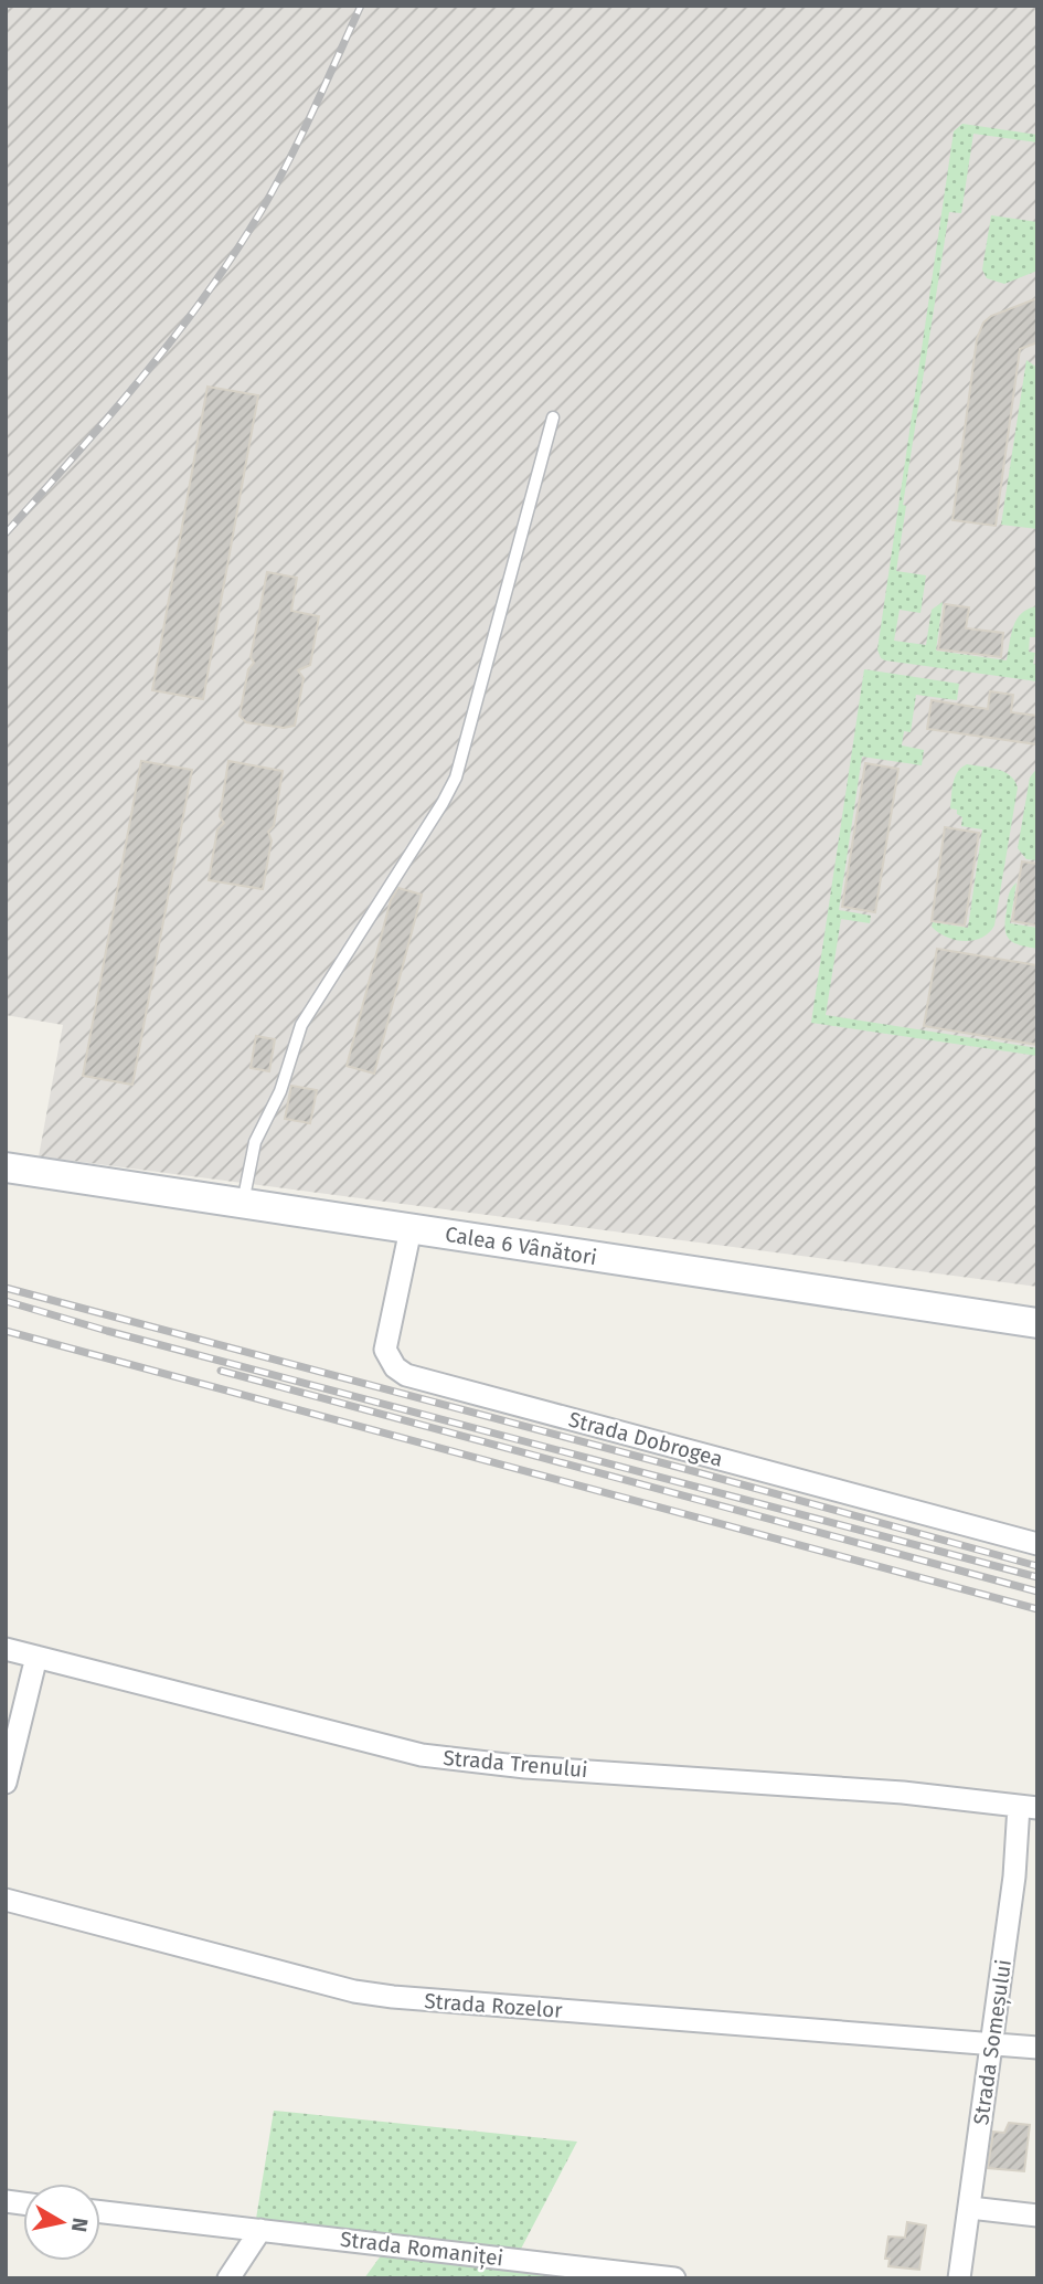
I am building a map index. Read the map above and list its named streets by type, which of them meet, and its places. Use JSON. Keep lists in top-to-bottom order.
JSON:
{
  "streets": {
    "main road": ["Calea 6 Vânători"],
    "street": [
      "Strada Dobrogea",
      "Strada Trenului",
      "Strada Rozelor",
      "Strada Someșului",
      "Strada Romaniței"
    ]
  },
  "crossings": [
    ["Calea 6 Vânători", "Strada Dobrogea"],
    ["Strada Trenului", "Strada Someșului"],
    ["Strada Rozelor", "Strada Someșului"]
  ],
  "north": "right"
}
